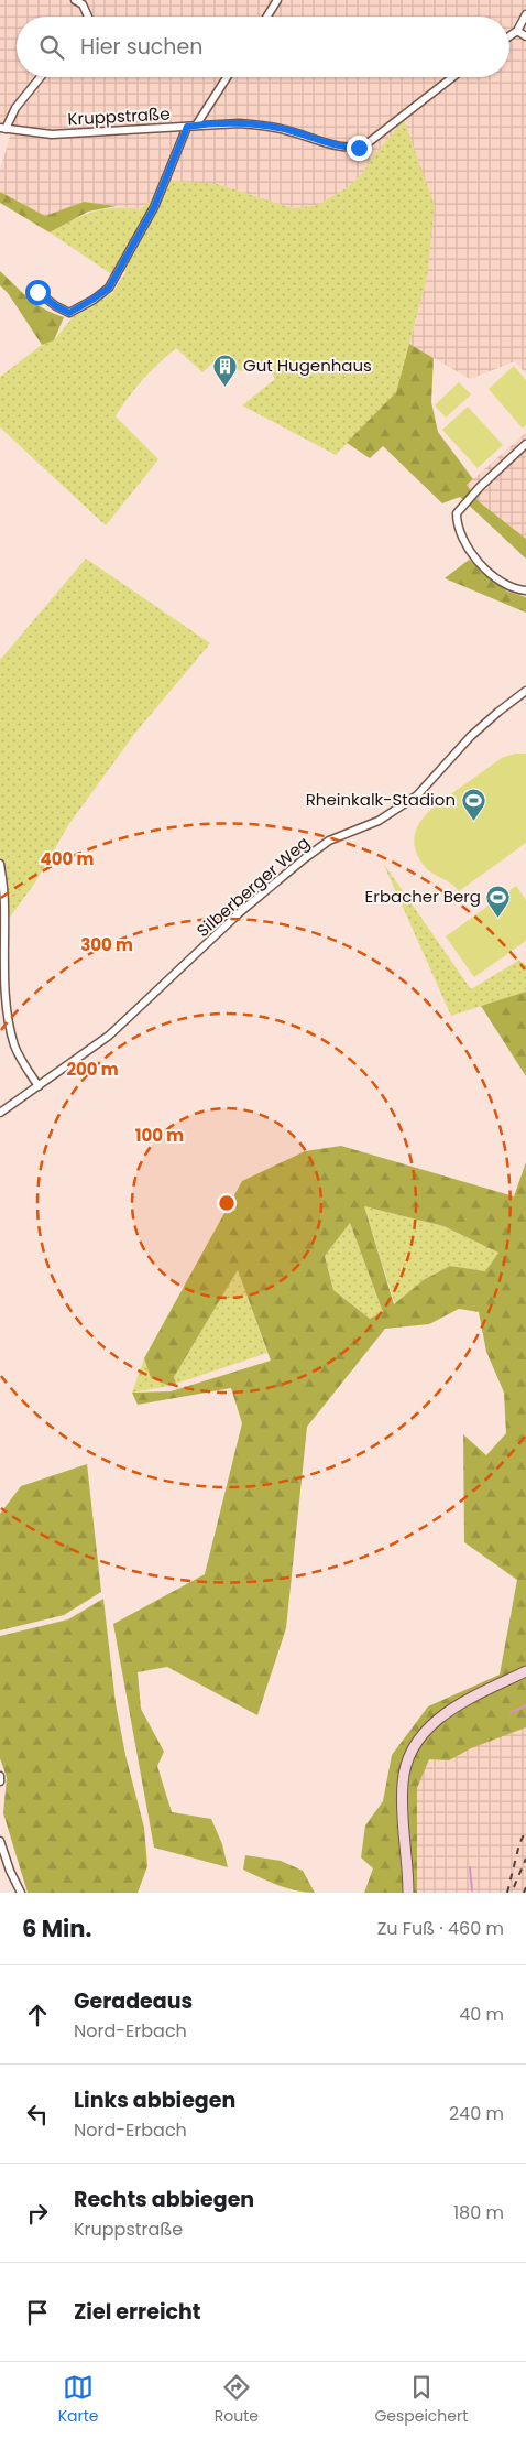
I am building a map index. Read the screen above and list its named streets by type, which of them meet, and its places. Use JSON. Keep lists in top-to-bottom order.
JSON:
{
  "streets": {
    "street": ["Kruppstraße", "Silberberger Weg"]
  },
  "places": {
    "building": ["Gut Hugenhaus"],
    "sports": ["Rheinkalk-Stadion", "Erbacher Berg"]
  },
  "page": {
    "search": "Hier suchen",
    "heading": ["6 Min.", "Zu Fuß · 460 m"],
    "list": [
      ["Geradeaus", "Nord-Erbach", "40 m"],
      ["Links abbiegen", "Nord-Erbach", "240 m"],
      ["Rechts abbiegen", "Kruppstraße", "180 m"],
      "Ziel erreicht"
    ],
    "nav": ["Karte", "Route", "Gespeichert"]
  },
  "rings": [
    "400 m",
    "300 m",
    "200 m",
    "100 m"
  ]
}
